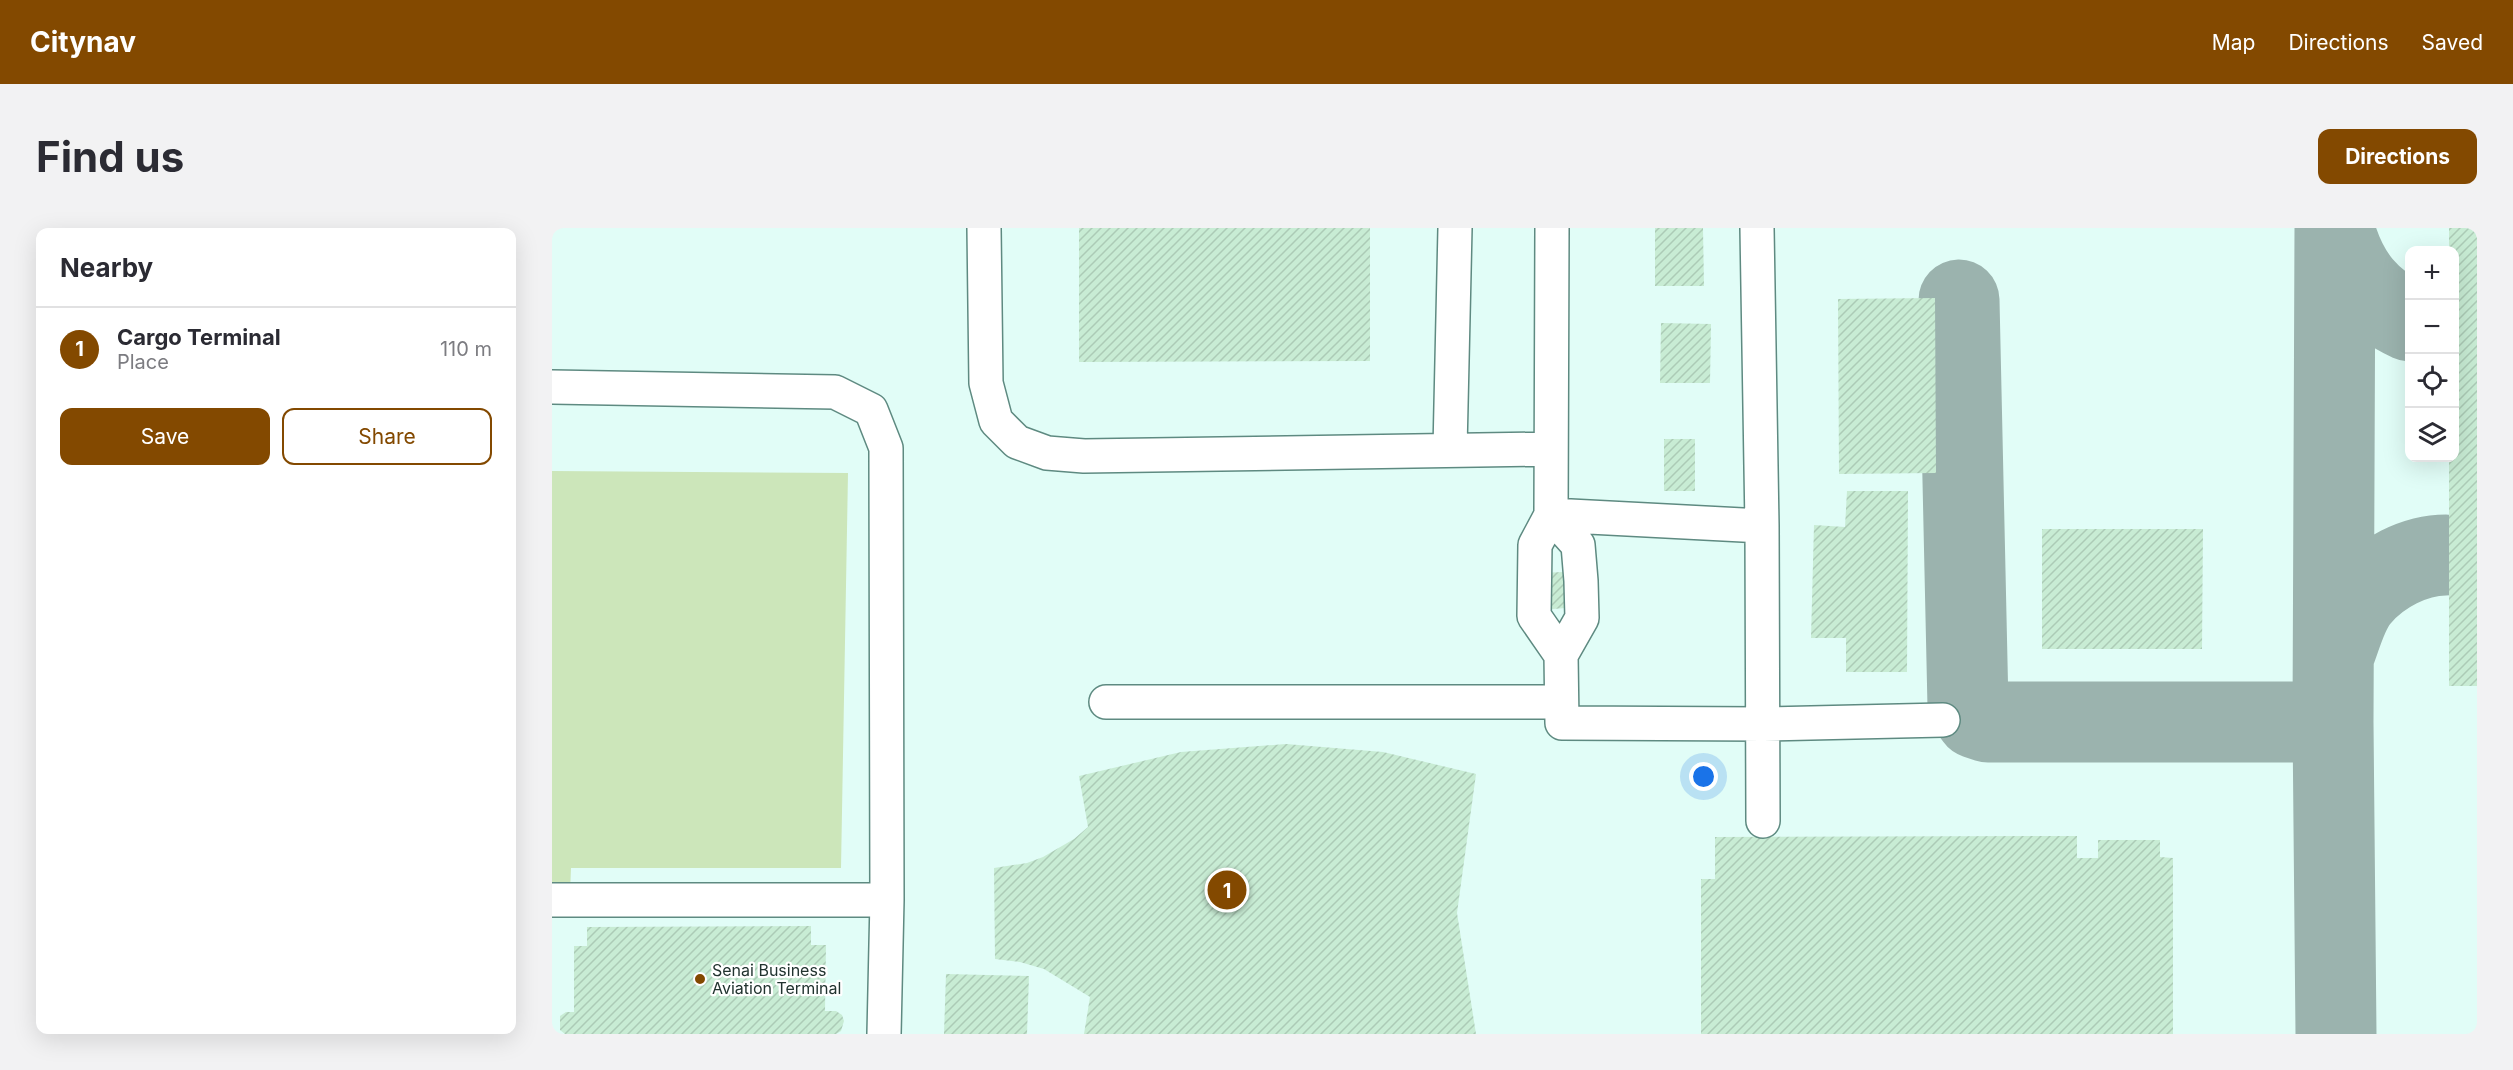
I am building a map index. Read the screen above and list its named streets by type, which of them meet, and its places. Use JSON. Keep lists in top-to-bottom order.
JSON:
{
  "places": ["Senai Business Aviation Terminal"],
  "page": {
    "header": "Citynav",
    "nav": ["Map", "Directions", "Saved"],
    "buttons": [
      "Directions",
      ["Save", "Share"]
    ],
    "title": "Find us",
    "heading": "Nearby",
    "map_buttons": ["+", "−"],
    "list": [
      {
        "mark": "1",
        "name": "Cargo Terminal",
        "note": "Place",
        "value": "110 m"
      }
    ],
    "pins": "1"
  }
}
